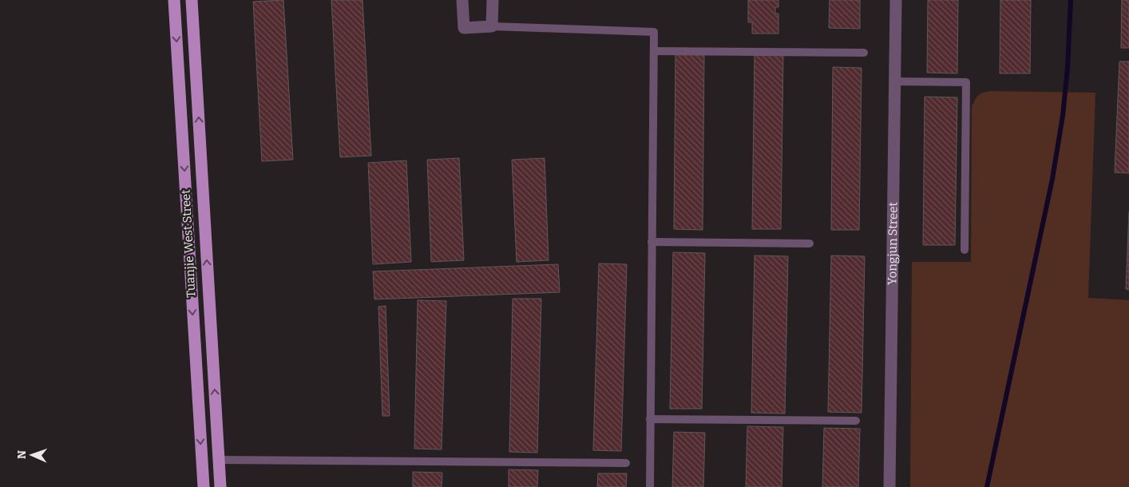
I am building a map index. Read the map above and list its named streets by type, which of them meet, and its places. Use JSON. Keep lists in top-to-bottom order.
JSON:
{
  "streets": {
    "main road": ["Tuanjie West Street"],
    "street": ["Yongjun Street"]
  },
  "north": "left"
}
